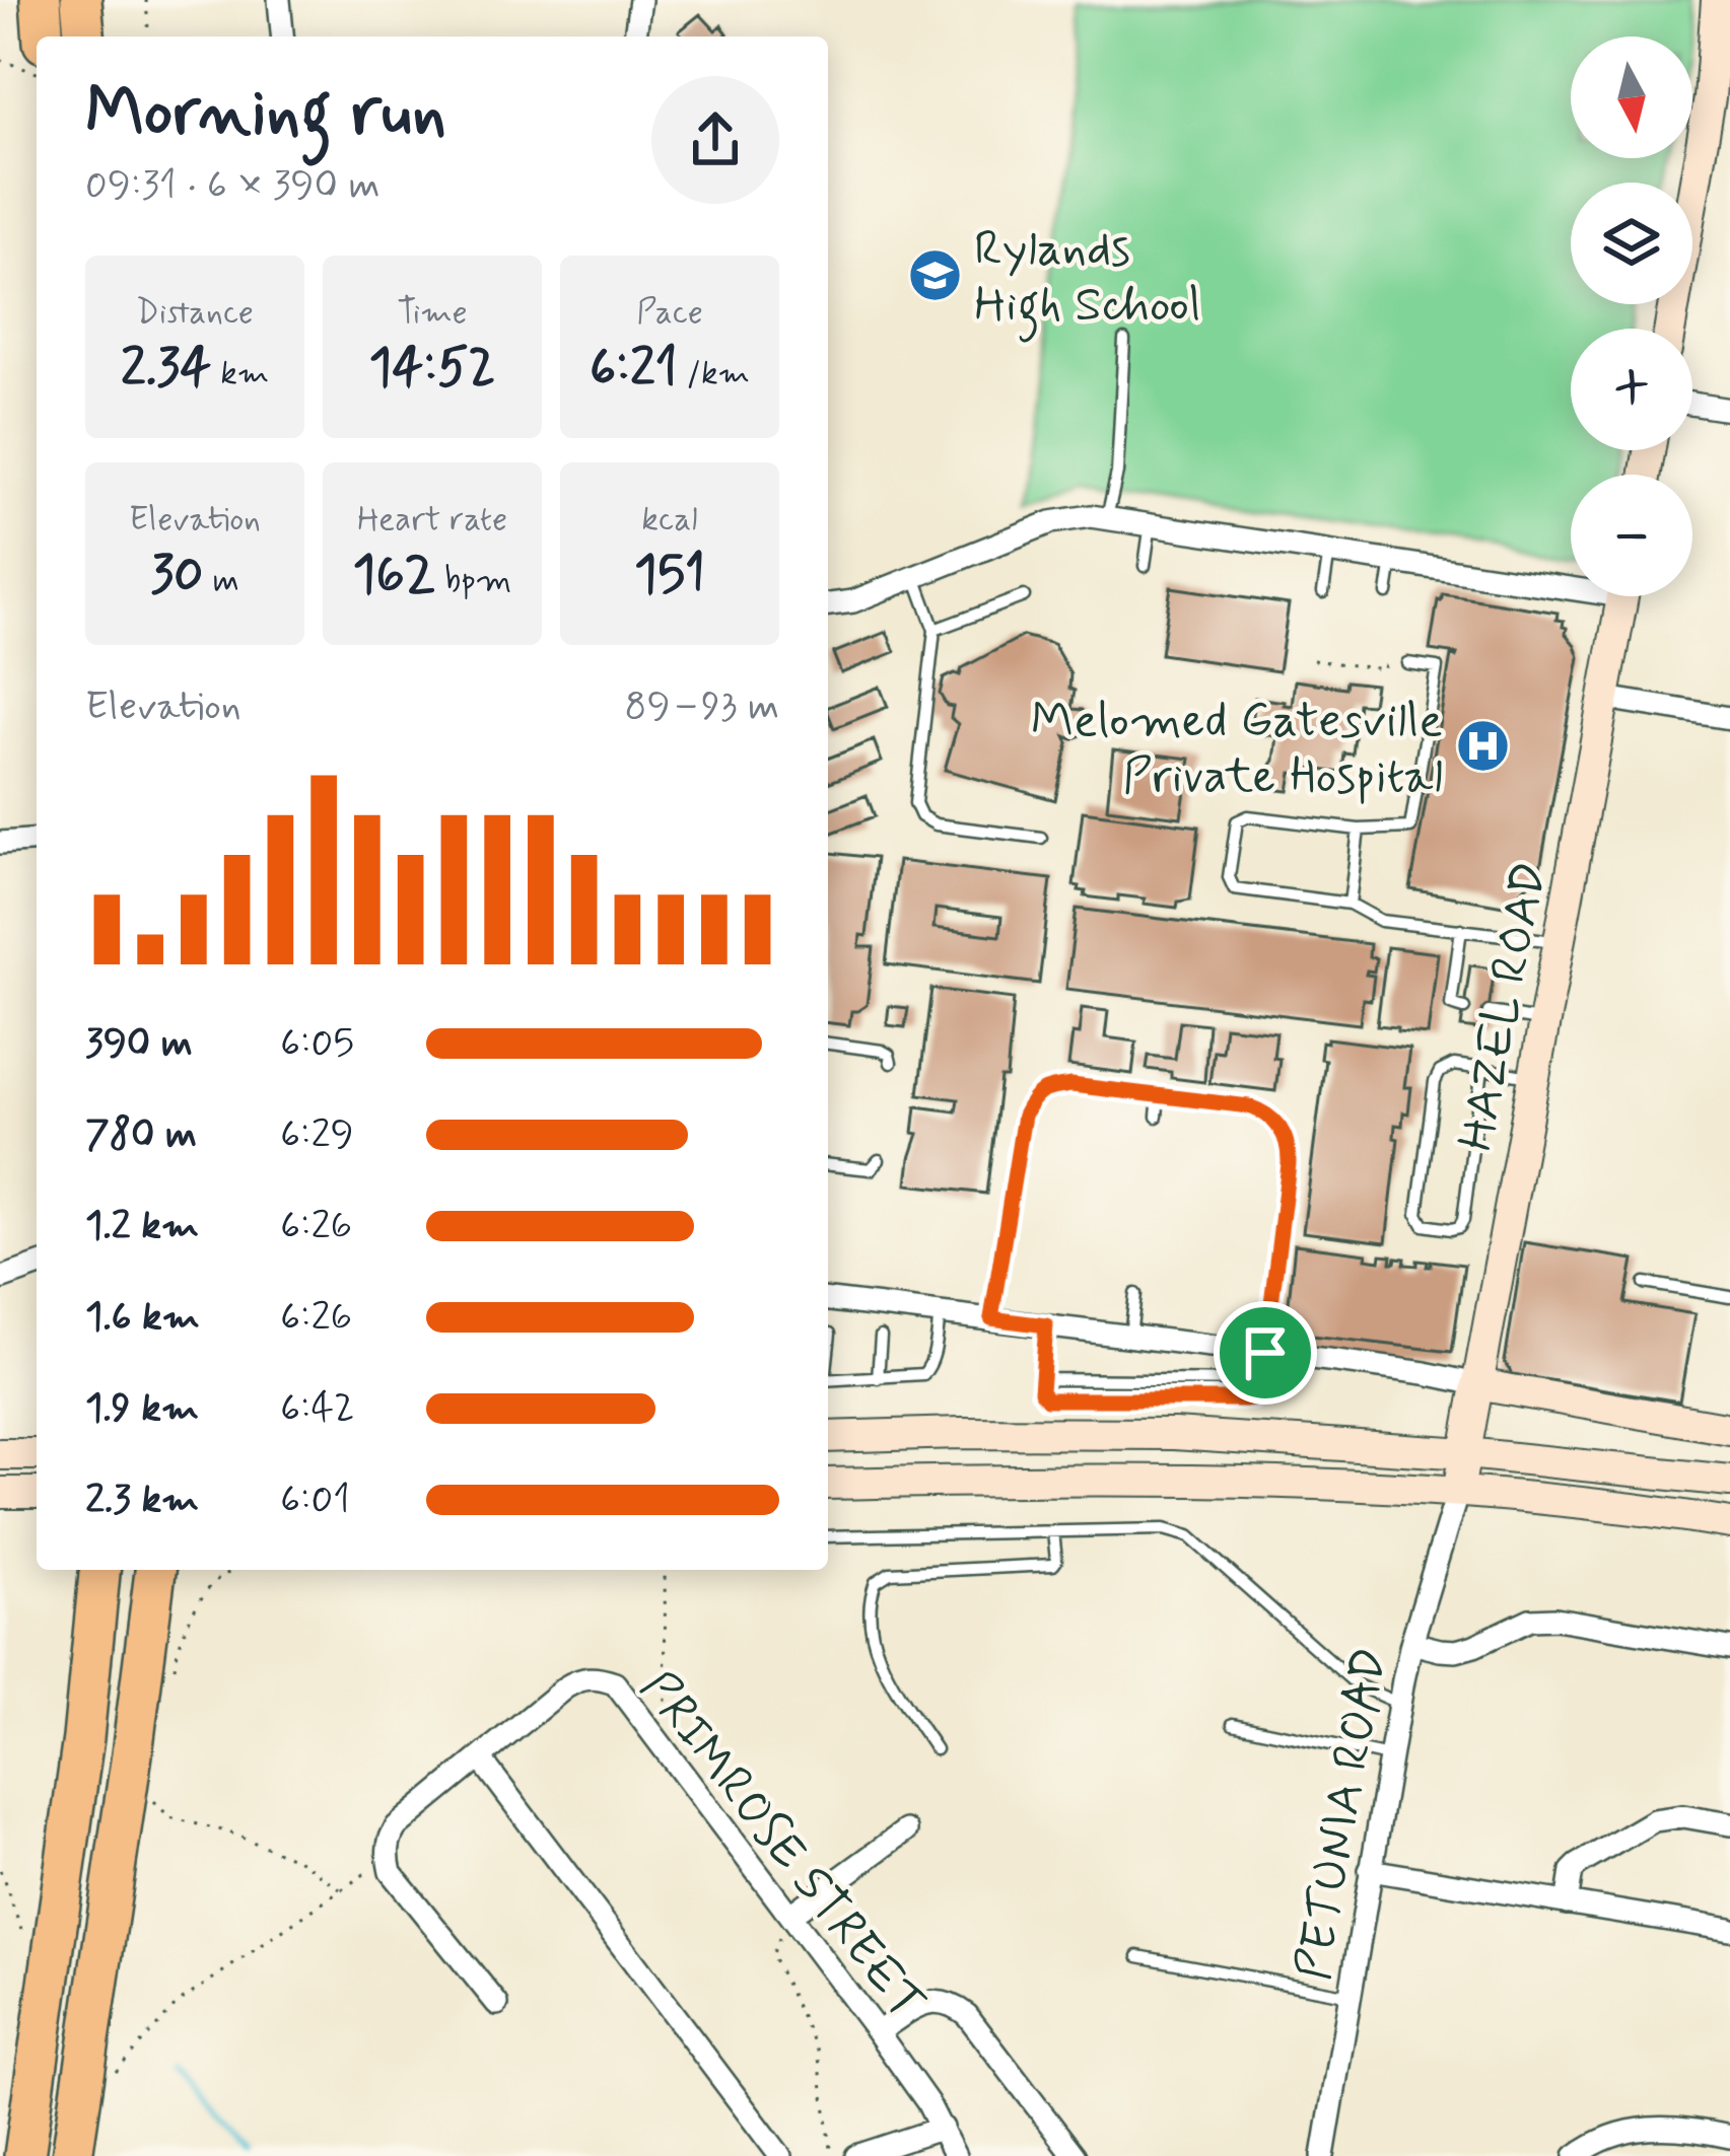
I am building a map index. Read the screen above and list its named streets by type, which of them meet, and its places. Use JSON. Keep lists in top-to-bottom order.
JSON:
{
  "streets": {
    "main road": ["HAZEL ROAD"],
    "street": ["PETUNIA ROAD", "PRIMROSE STREET"]
  },
  "crossings": [
    ["HAZEL ROAD", "PETUNIA ROAD"]
  ],
  "places": {
    "school or university": ["Rylands High School"],
    "hospital": ["Melomed Gatesville Private Hospital"]
  },
  "north": "bottom",
  "page": {
    "map_buttons": ["+", "−"],
    "heading": ["Morning run", "09:31 · 6 × 390 m"],
    "stats": [
      ["Distance", "2.34 km"],
      ["Time", "14:52"],
      ["Pace", "6:21 /km"],
      ["Elevation", "30 m"],
      ["Heart rate", "162 bpm"],
      ["kcal", "151"]
    ],
    "chart": ["Elevation", "89–93 m"],
    "list": [
      {
        "name": "390 m",
        "note": "6:05"
      },
      {
        "name": "780 m",
        "note": "6:29"
      },
      {
        "name": "1.2 km",
        "note": "6:26"
      },
      {
        "name": "1.6 km",
        "note": "6:26"
      },
      {
        "name": "1.9 km",
        "note": "6:42"
      },
      {
        "name": "2.3 km",
        "note": "6:01"
      }
    ]
  }
}
